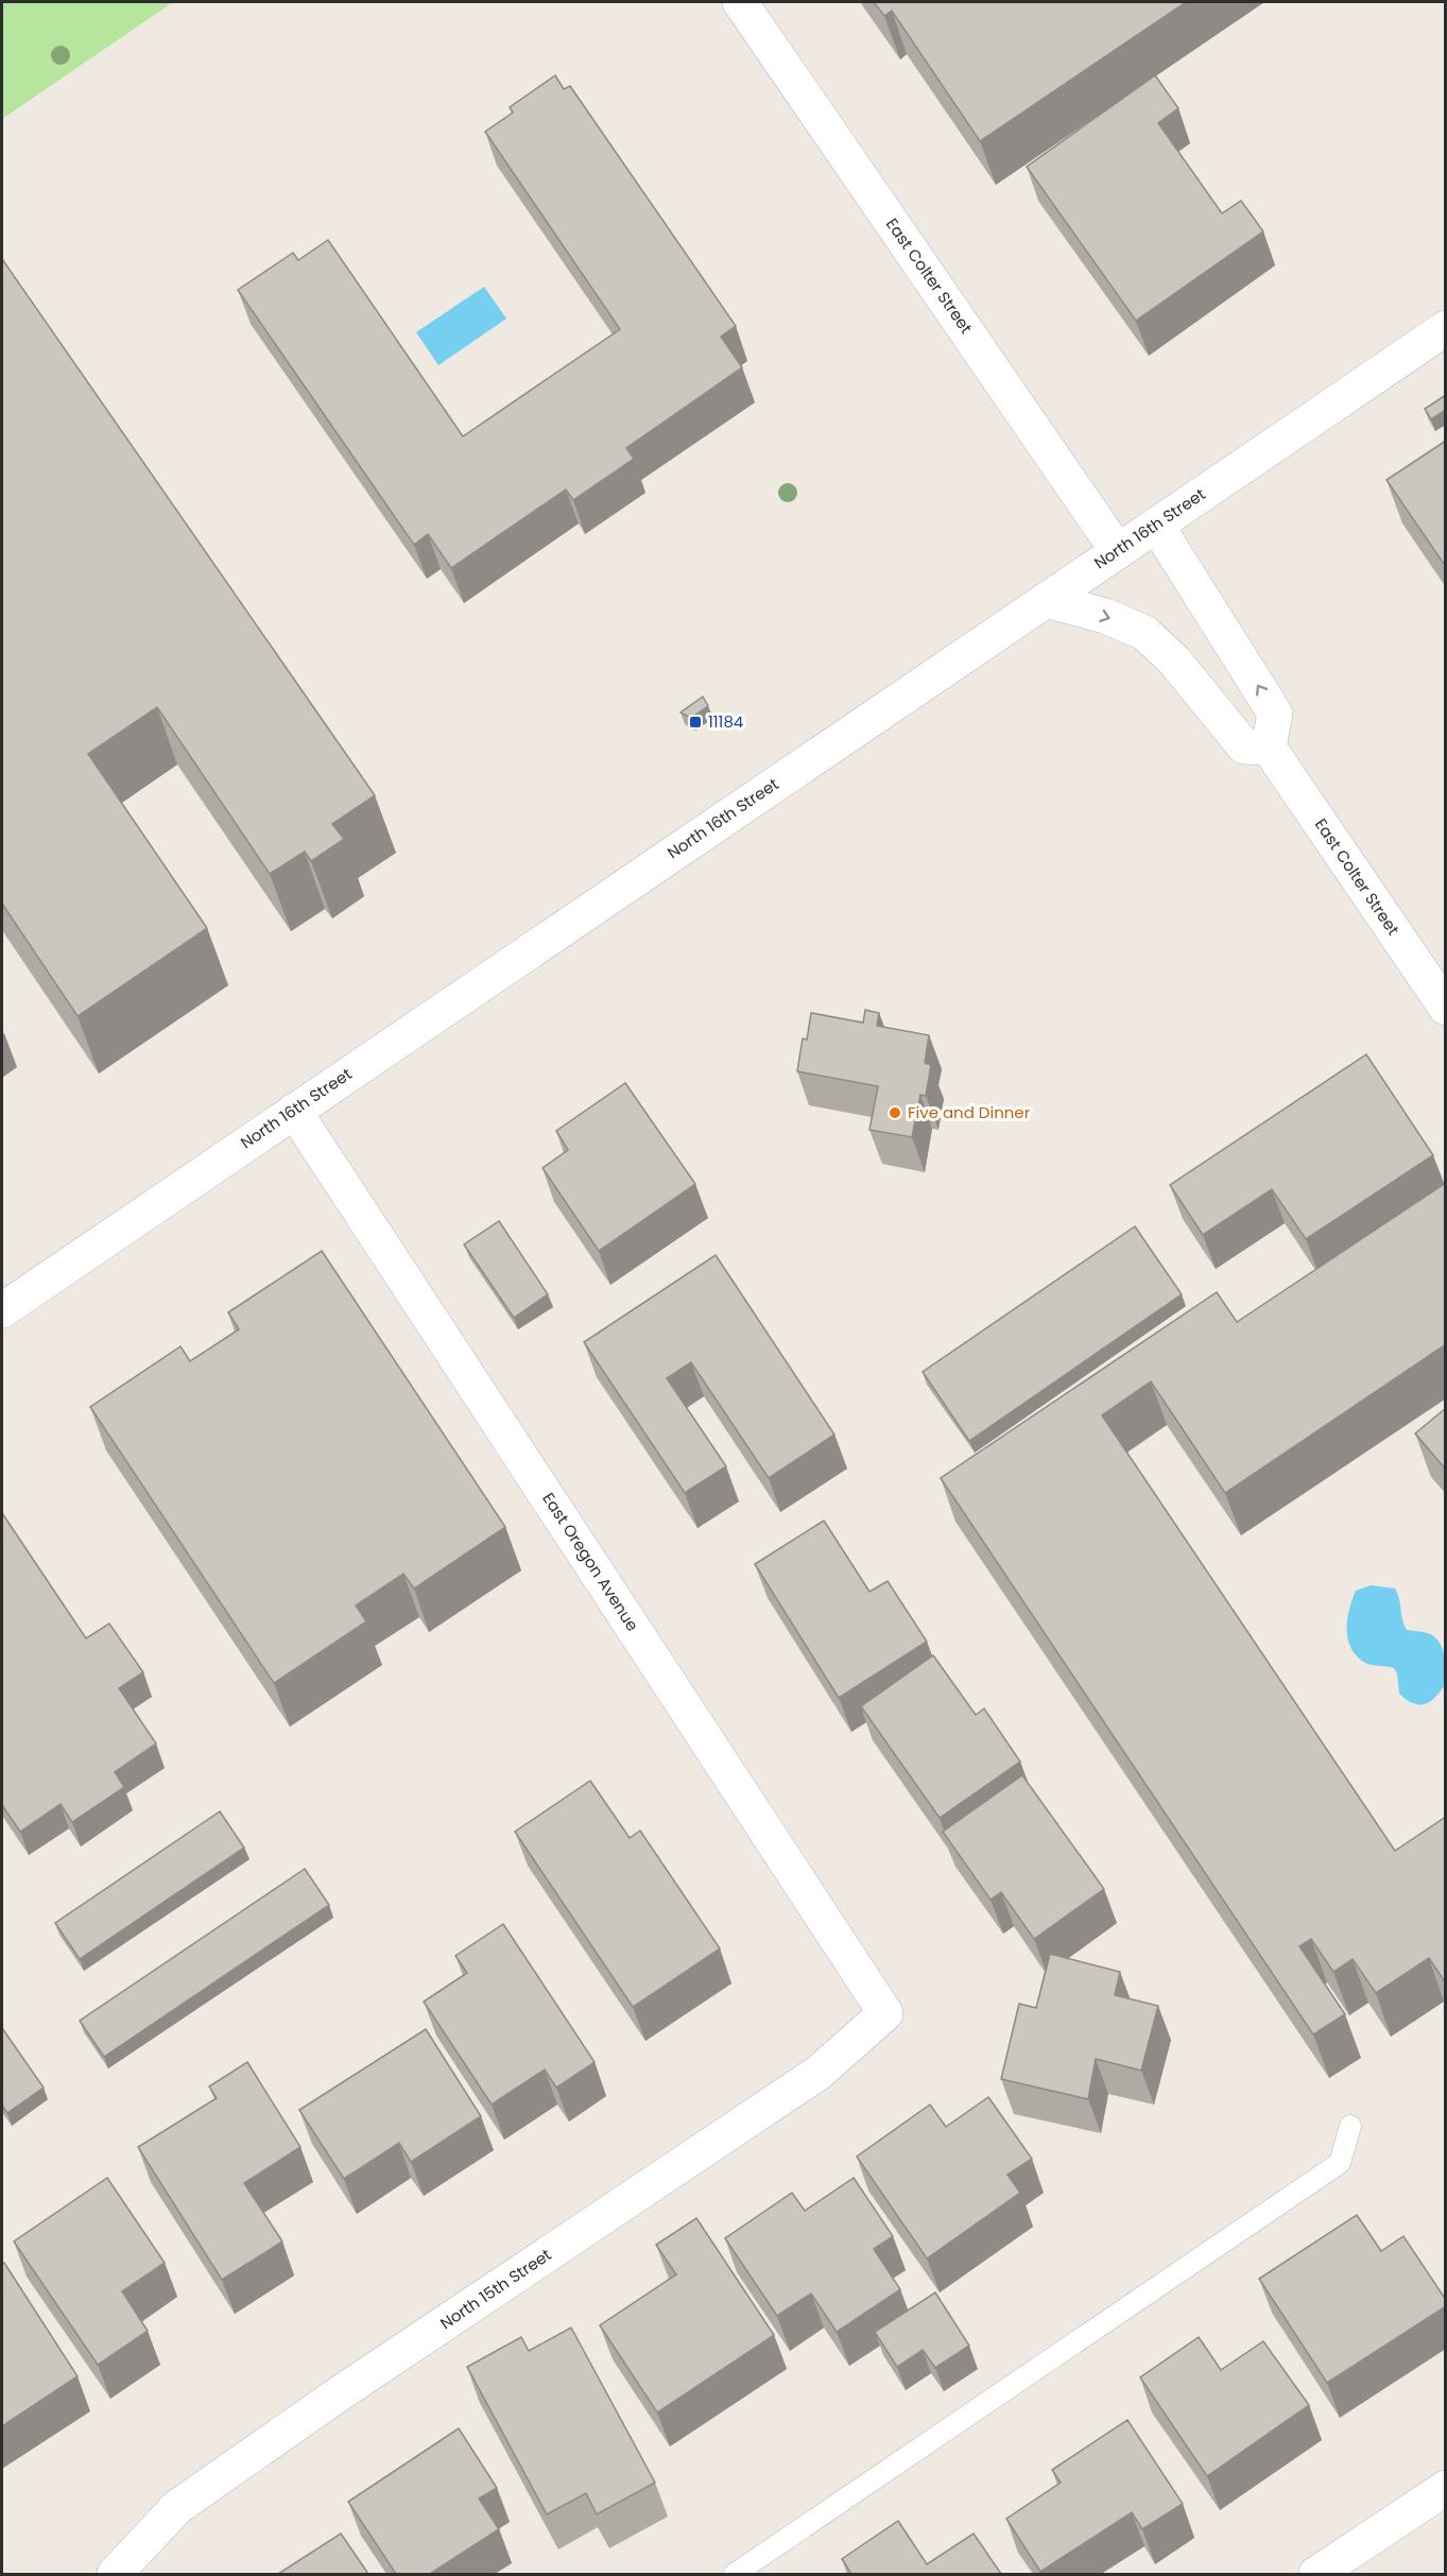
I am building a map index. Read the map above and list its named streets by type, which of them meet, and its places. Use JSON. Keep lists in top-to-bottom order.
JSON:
{
  "streets": {
    "street": [
      "East Colter Street",
      "North 16th Street",
      "East Oregon Avenue",
      "North 15th Street"
    ]
  },
  "crossings": [
    ["East Colter Street", "North 16th Street"],
    ["North 16th Street", "East Oregon Avenue"],
    ["East Oregon Avenue", "North 15th Street"]
  ],
  "places": {
    "transit": ["11184"],
    "other": ["Five and Dinner"]
  }
}
